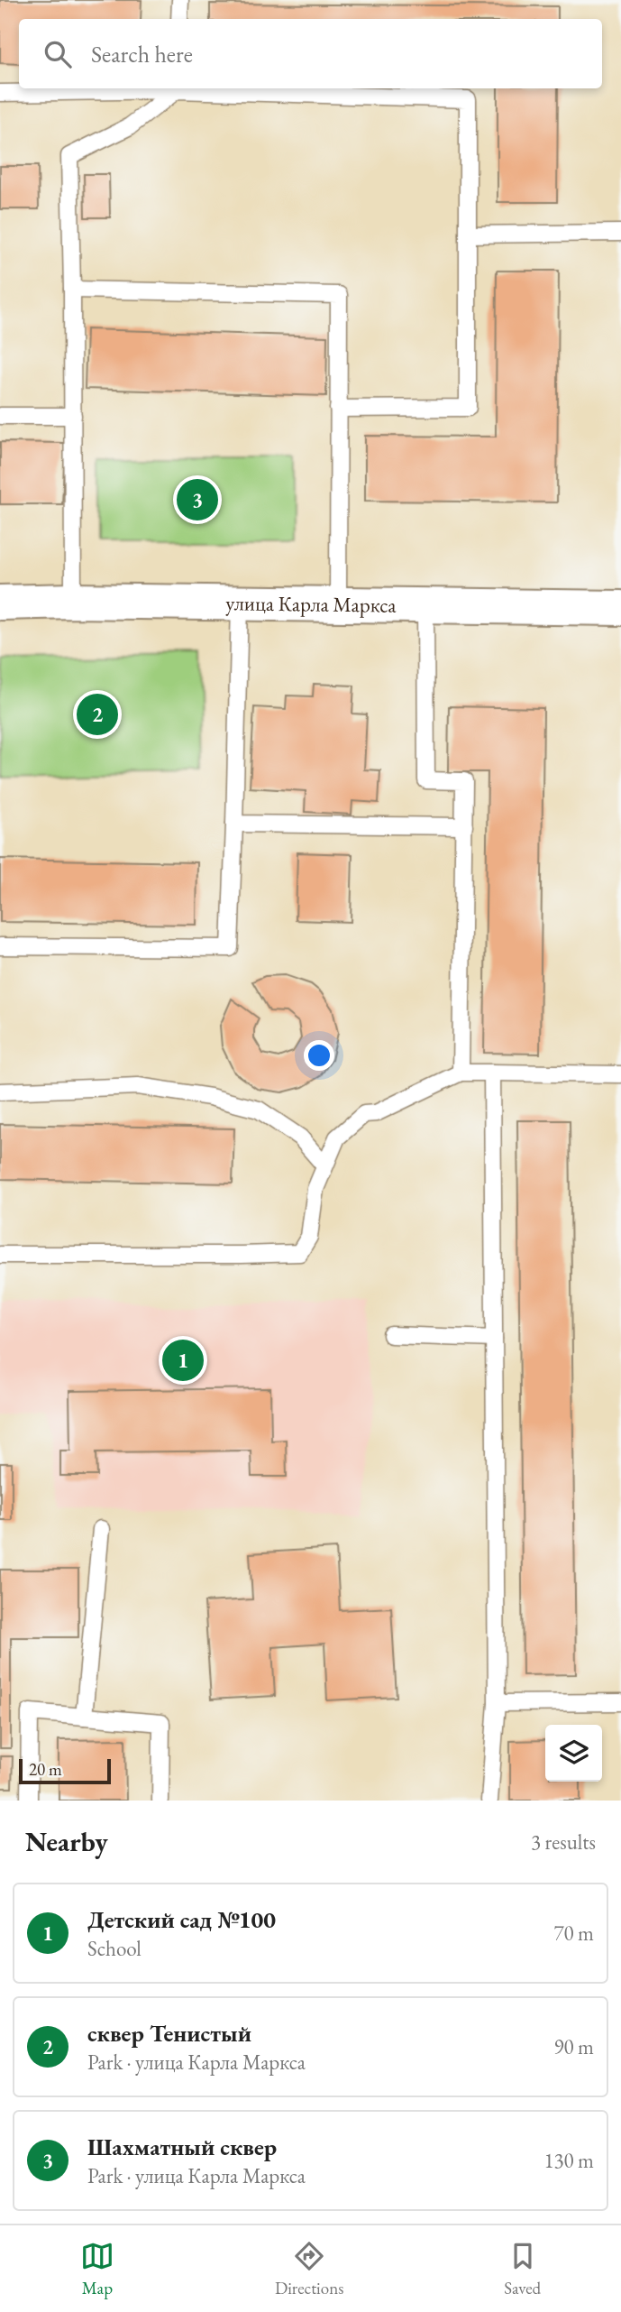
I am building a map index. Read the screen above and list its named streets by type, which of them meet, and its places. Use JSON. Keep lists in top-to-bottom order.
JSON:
{
  "streets": {
    "main road": ["улица Карла Маркса"]
  },
  "scale_bar": "20 m",
  "page": {
    "search": "Search here",
    "pins": ["3", "2", "1"],
    "scale": "20 m",
    "heading": ["Nearby", "3 results"],
    "list": [
      {
        "mark": "1",
        "name": "Детский сад №100",
        "note": "School",
        "value": "70 m"
      },
      {
        "mark": "2",
        "name": "сквер Тенистый",
        "note": "Park · улица Карла Маркса",
        "value": "90 m"
      },
      {
        "mark": "3",
        "name": "Шахматный сквер",
        "note": "Park · улица Карла Маркса",
        "value": "130 m"
      }
    ],
    "nav": ["Map", "Directions", "Saved"]
  }
}
